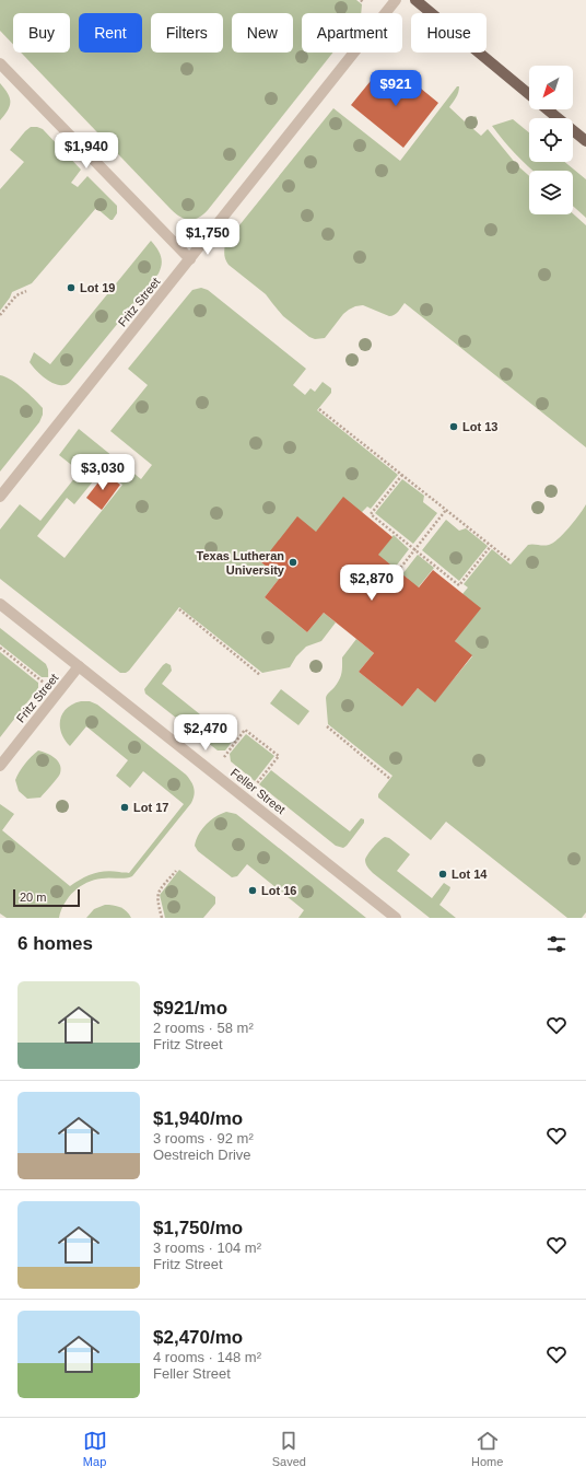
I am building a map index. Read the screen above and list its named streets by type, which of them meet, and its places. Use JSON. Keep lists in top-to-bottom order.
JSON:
{
  "streets": {
    "street": ["Fritz Street", "Feller Street"]
  },
  "crossings": [
    ["Fritz Street", "Feller Street"]
  ],
  "places": [
    "Lot 19",
    "Lot 13",
    "Texas Lutheran University",
    "Lot 17",
    "Lot 14",
    "Lot 16"
  ],
  "scale_bar": "20 m",
  "north": "bottom left",
  "page": {
    "chip": [
      "Buy",
      "Rent",
      "Filters",
      "New",
      "Apartment",
      "House"
    ],
    "price": [
      "$921",
      "$1,940",
      "$1,750",
      "$3,030",
      "$2,870",
      "$2,470"
    ],
    "scale": "20 m",
    "heading": "6 homes",
    "list": [
      {
        "name": "$921/mo",
        "note": "2 rooms · 58 m² · Fritz Street"
      },
      {
        "name": "$1,940/mo",
        "note": "3 rooms · 92 m² · Oestreich Drive"
      },
      {
        "name": "$1,750/mo",
        "note": "3 rooms · 104 m² · Fritz Street"
      },
      {
        "name": "$2,470/mo",
        "note": "4 rooms · 148 m² · Feller Street"
      }
    ],
    "tabs": ["Map", "Saved", "Home"]
  }
}
